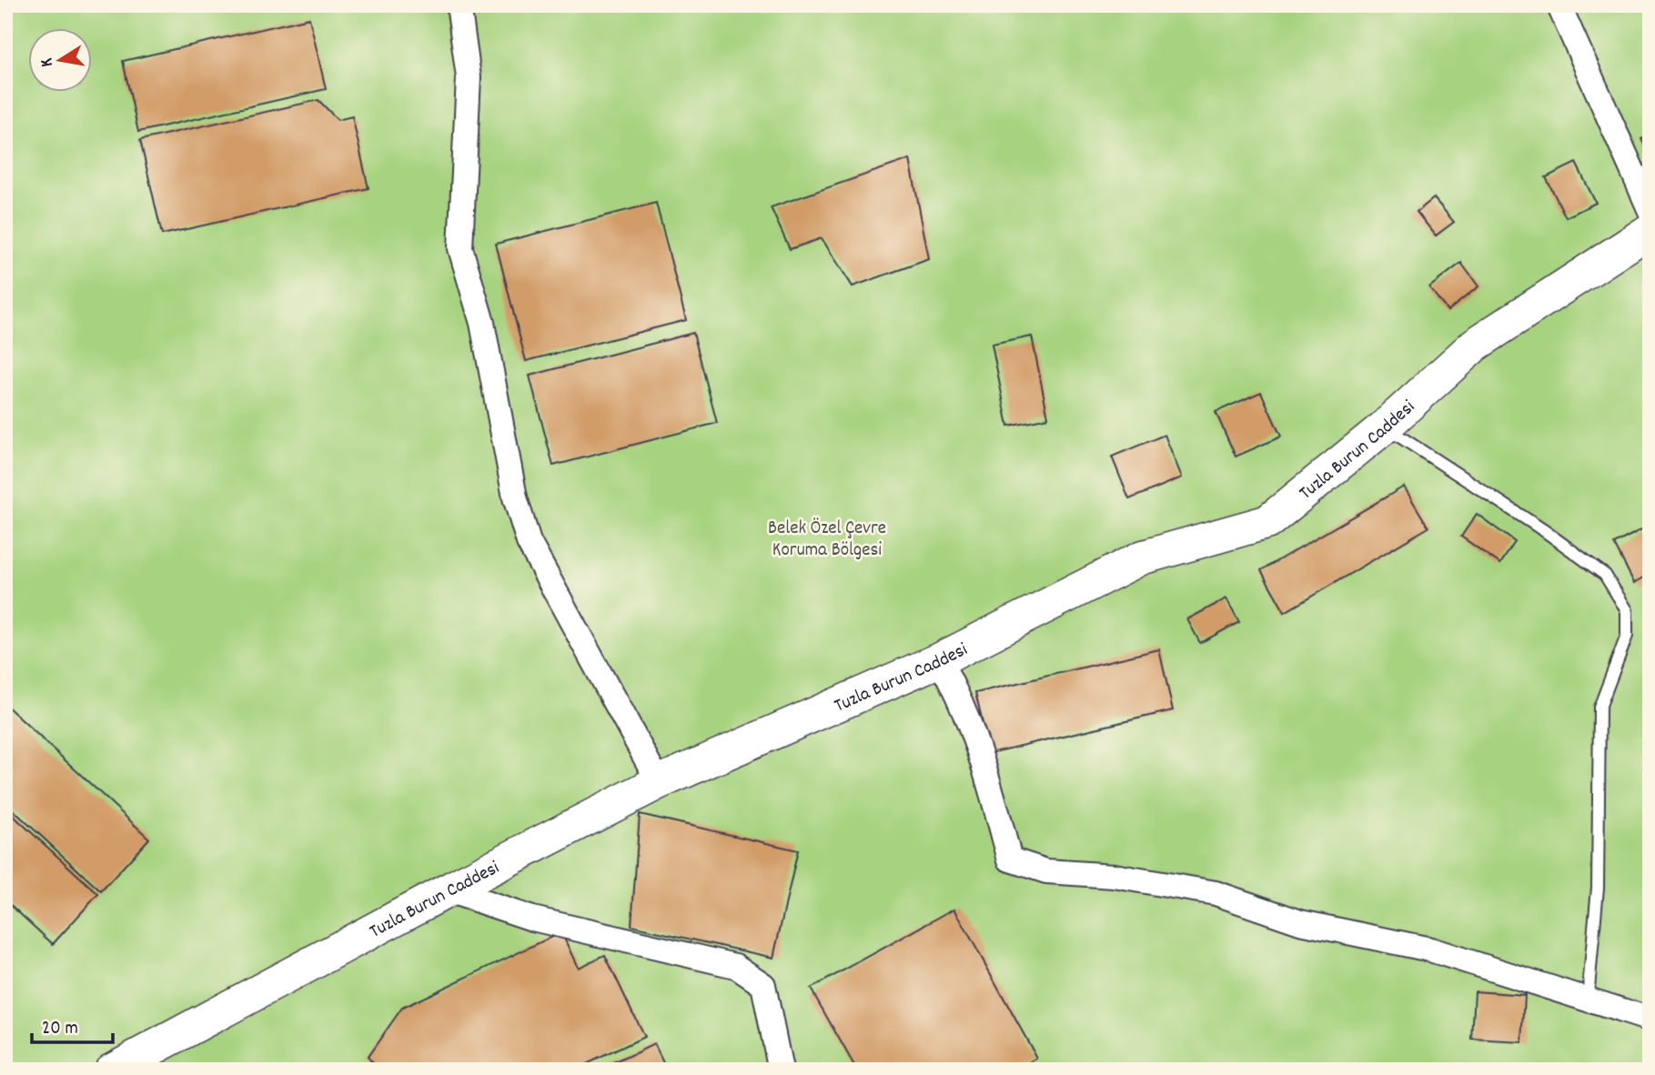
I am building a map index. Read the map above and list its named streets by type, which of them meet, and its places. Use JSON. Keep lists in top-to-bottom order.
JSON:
{
  "streets": {
    "main road": ["Tuzla Burun Caddesi"]
  },
  "parks": ["Belek Özel Çevre Koruma Bölgesi"],
  "scale_bar": "20 m",
  "north": "left"
}
